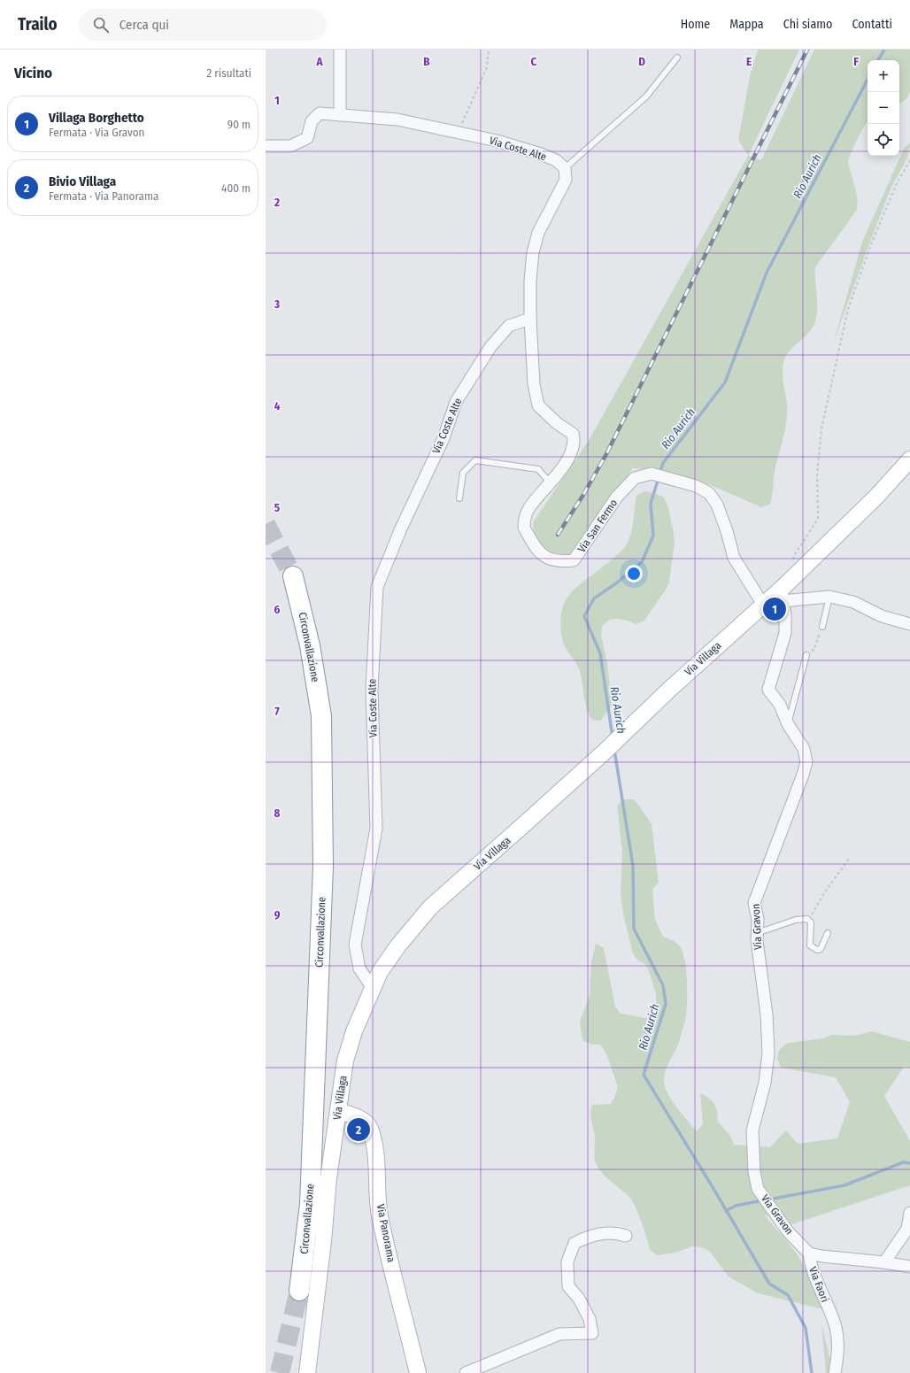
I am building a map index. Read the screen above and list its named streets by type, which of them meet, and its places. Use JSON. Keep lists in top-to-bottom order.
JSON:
{
  "streets": {
    "highway": ["Circonvallazione"],
    "street": [
      "Via Coste Alte",
      "Via San Fermo",
      "Via Villaga",
      "Via Gravon",
      "Via Panorama",
      "Via Faori"
    ]
  },
  "crossings": [
    ["Via Coste Alte", "Via San Fermo"],
    ["Via Coste Alte", "Via Villaga"],
    ["Via San Fermo", "Via Villaga"],
    ["Via Villaga", "Via Gravon"],
    ["Via Villaga", "Via Panorama"],
    ["Via Gravon", "Via Faori"]
  ],
  "water": ["Rio Aurich"],
  "page": {
    "header": "Trailo",
    "search": "Cerca qui",
    "nav": [
      "Home",
      "Mappa",
      "Chi siamo",
      "Contatti"
    ],
    "heading": ["Vicino", "2 risultati"],
    "map_buttons": ["+", "−"],
    "list": [
      {
        "mark": "1",
        "name": "Villaga Borghetto",
        "note": "Fermata · Via Gravon",
        "value": "90 m"
      },
      {
        "mark": "2",
        "name": "Bivio Villaga",
        "note": "Fermata · Via Panorama",
        "value": "400 m"
      }
    ],
    "pins": ["1", "2"]
  },
  "grid": {
    "columns": [
      "A",
      "B",
      "C",
      "D",
      "E",
      "F"
    ],
    "rows": [
      "1",
      "2",
      "3",
      "4",
      "5",
      "6",
      "7",
      "8",
      "9"
    ]
  }
}
